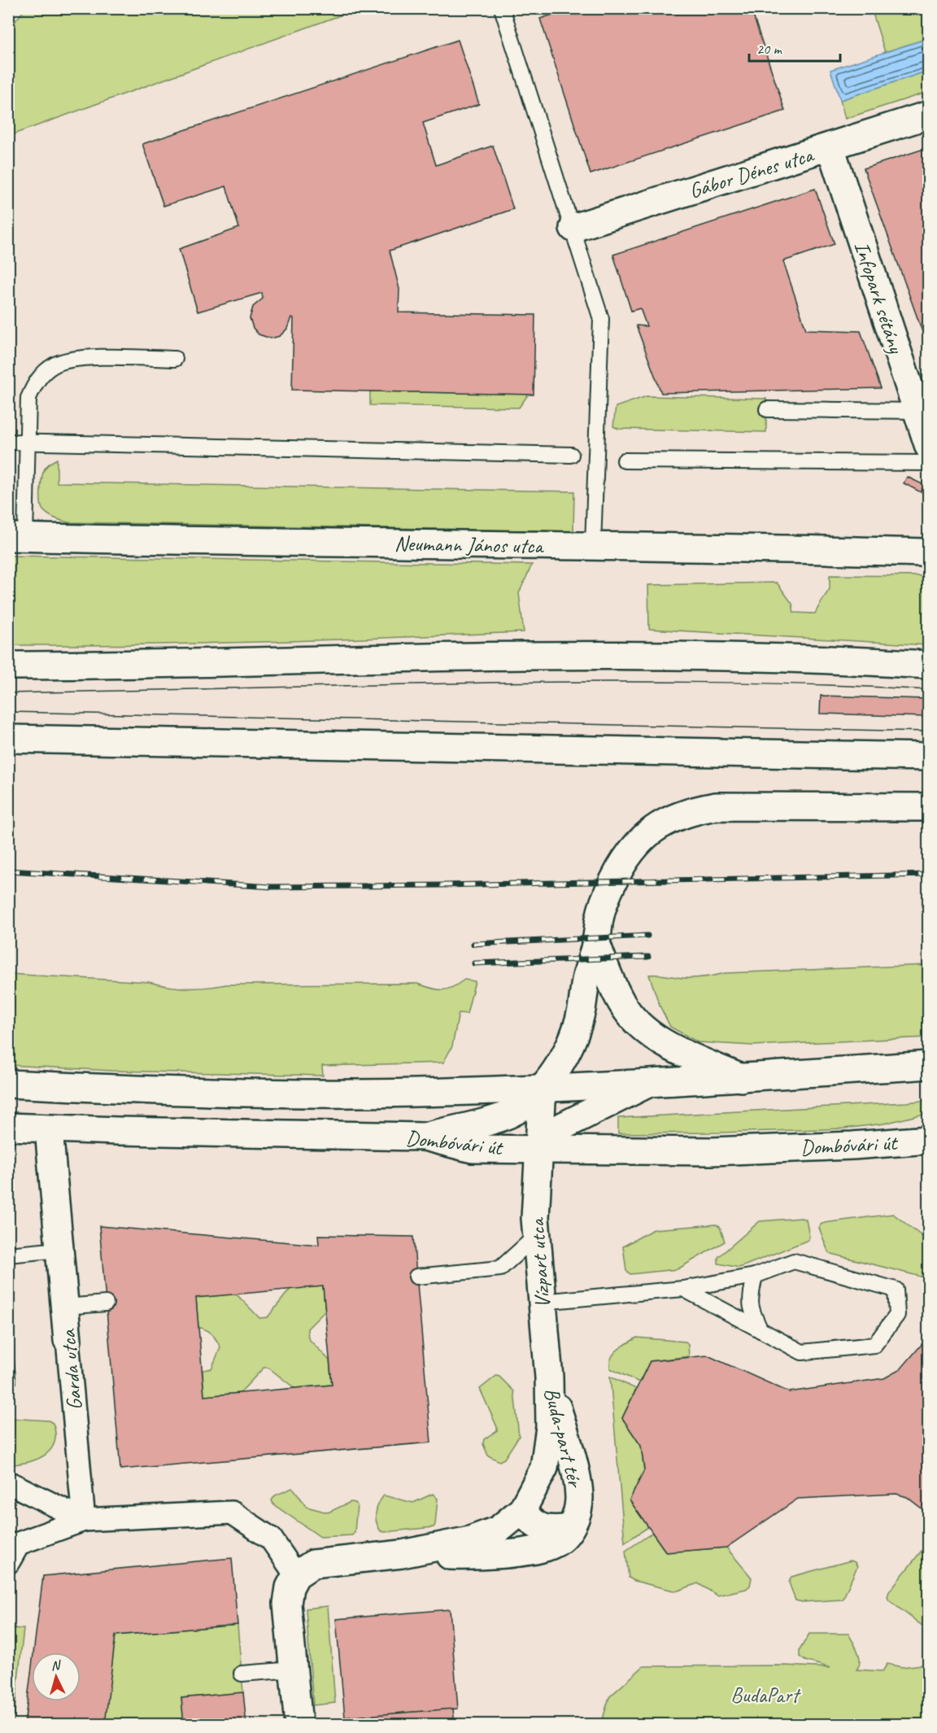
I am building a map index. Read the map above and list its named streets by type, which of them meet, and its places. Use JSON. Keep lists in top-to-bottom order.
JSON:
{
  "streets": {
    "main road": [
      "Gábor Dénes utca",
      "Infopark sétány",
      "Neumann János utca",
      "Dombóvári út",
      "Vízpart utca",
      "Garda utca",
      "Buda-part tér"
    ]
  },
  "crossings": [
    ["Gábor Dénes utca", "Infopark sétány"],
    ["Dombóvári út", "Vízpart utca"],
    ["Dombóvári út", "Garda utca"],
    ["Vízpart utca", "Buda-part tér"]
  ],
  "parks": ["BudaPart"],
  "scale_bar": "20 m",
  "north": "top"
}
